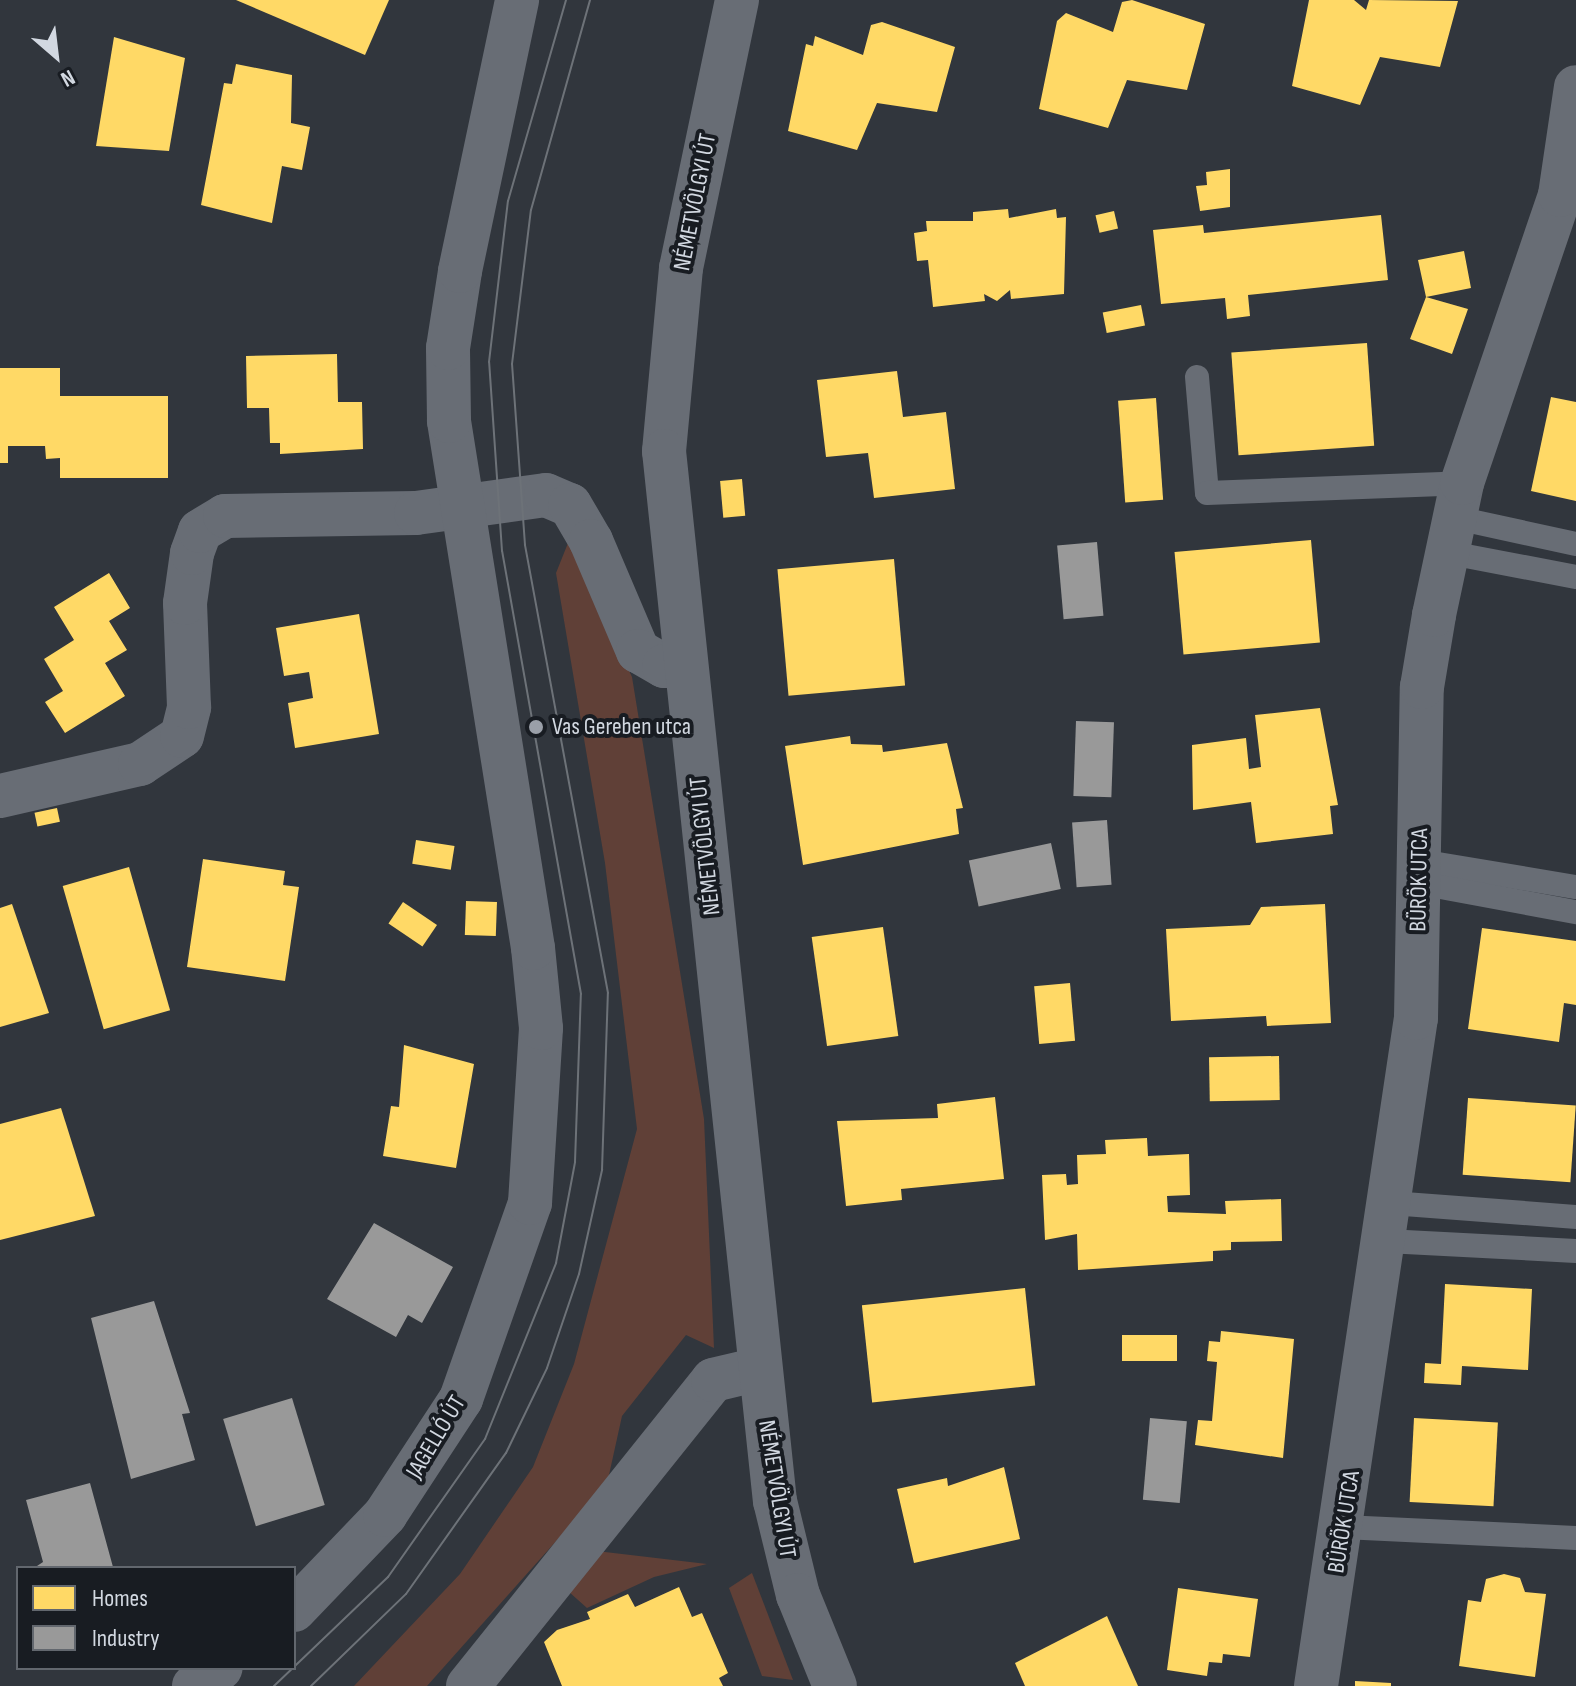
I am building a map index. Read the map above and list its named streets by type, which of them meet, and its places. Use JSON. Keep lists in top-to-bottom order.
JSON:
{
  "streets": {
    "street": ["NÉMETVÖLGYI ÚT", "BÜRÖK UTCA", "JAGELLÓ ÚT"]
  },
  "places": ["Vas Gereben utca"],
  "legend": ["Homes", "Industry"],
  "north": "bottom right"
}
